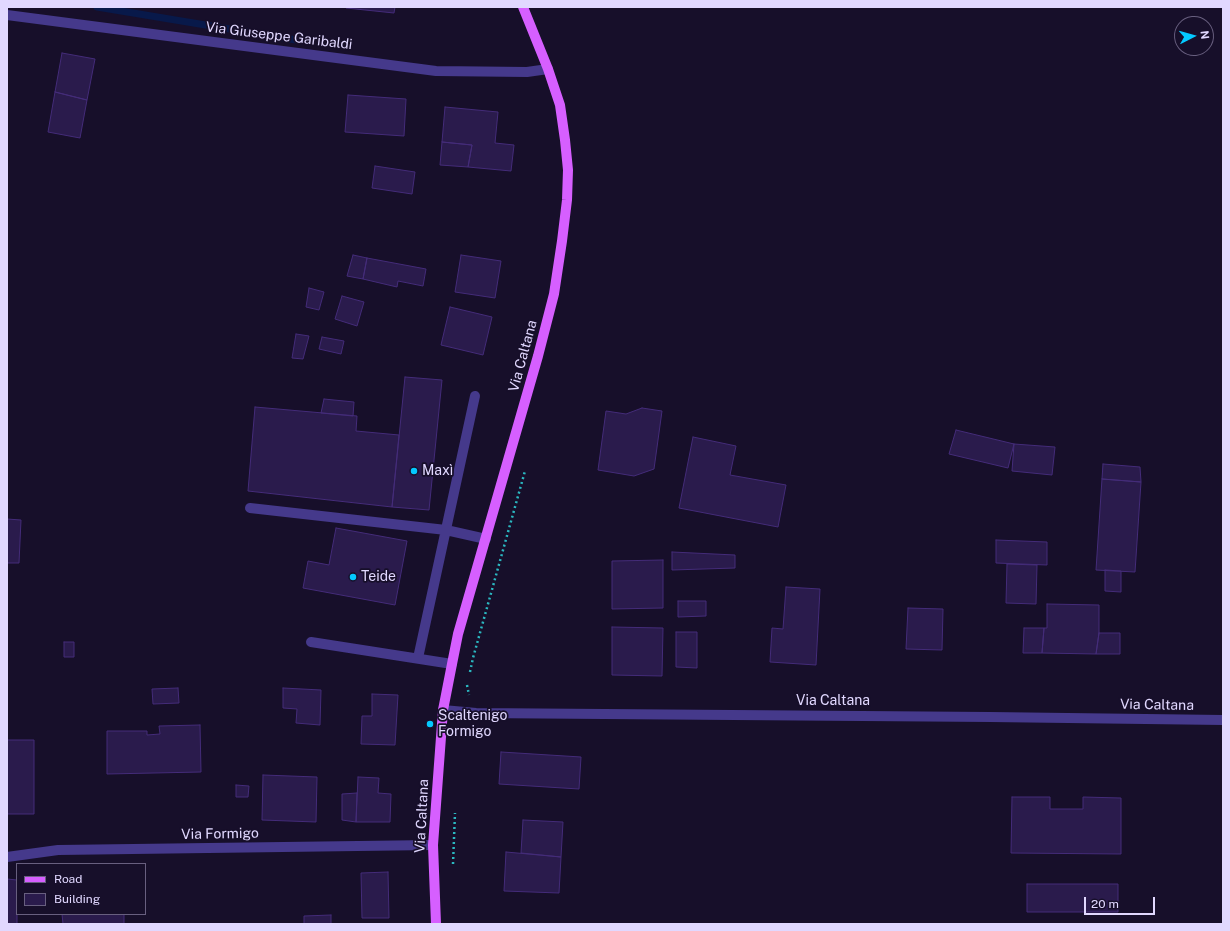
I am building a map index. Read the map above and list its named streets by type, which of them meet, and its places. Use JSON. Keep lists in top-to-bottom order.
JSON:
{
  "streets": {
    "main road": ["Via Caltana"],
    "street": ["Via Giuseppe Garibaldi", "Via Formigo"]
  },
  "crossings": [
    ["Via Giuseppe Garibaldi", "Via Caltana"],
    ["Via Caltana", "Via Formigo"]
  ],
  "places": ["Maxì", "Teide", "Scaltenigo Formigo"],
  "legend": ["Road", "Building"],
  "scale_bar": "20 m",
  "north": "right"
}
